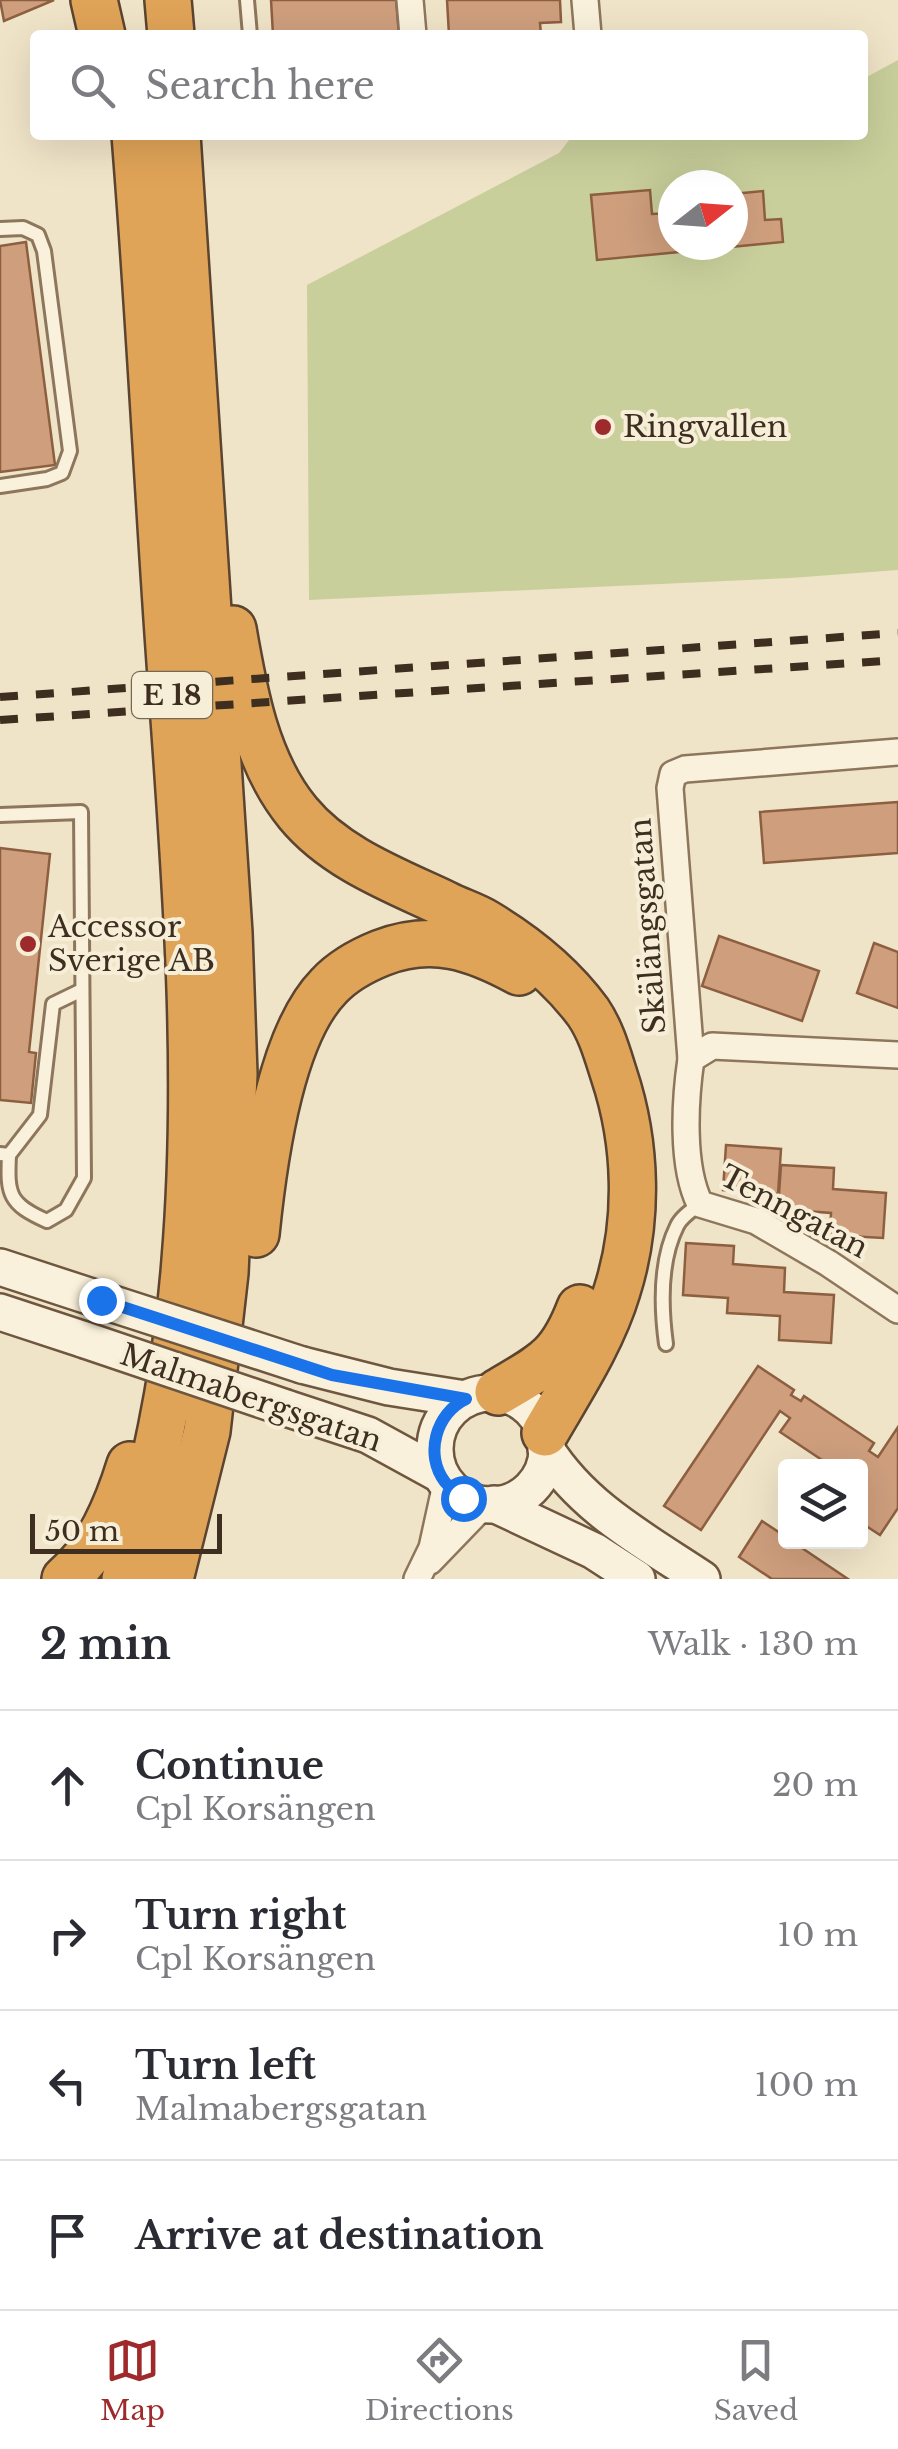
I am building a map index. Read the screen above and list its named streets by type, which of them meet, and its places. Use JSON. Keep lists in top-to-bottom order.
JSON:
{
  "streets": {
    "highway": ["E 18"],
    "main road": ["Malmabergsgatan"],
    "street": ["Skälängsgatan", "Tenngatan"]
  },
  "crossings": [
    ["E 18", "Malmabergsgatan"],
    ["Skälängsgatan", "Tenngatan"]
  ],
  "places": ["Ringvallen", "Accessor Sverige AB"],
  "scale_bar": "50 m",
  "north": "right",
  "page": {
    "search": "Search here",
    "scale": "50 m",
    "heading": ["2 min", "Walk · 130 m"],
    "list": [
      ["Continue", "Cpl Korsängen", "20 m"],
      ["Turn right", "Cpl Korsängen", "10 m"],
      ["Turn left", "Malmabergsgatan", "100 m"],
      "Arrive at destination"
    ],
    "nav": ["Map", "Directions", "Saved"]
  }
}
